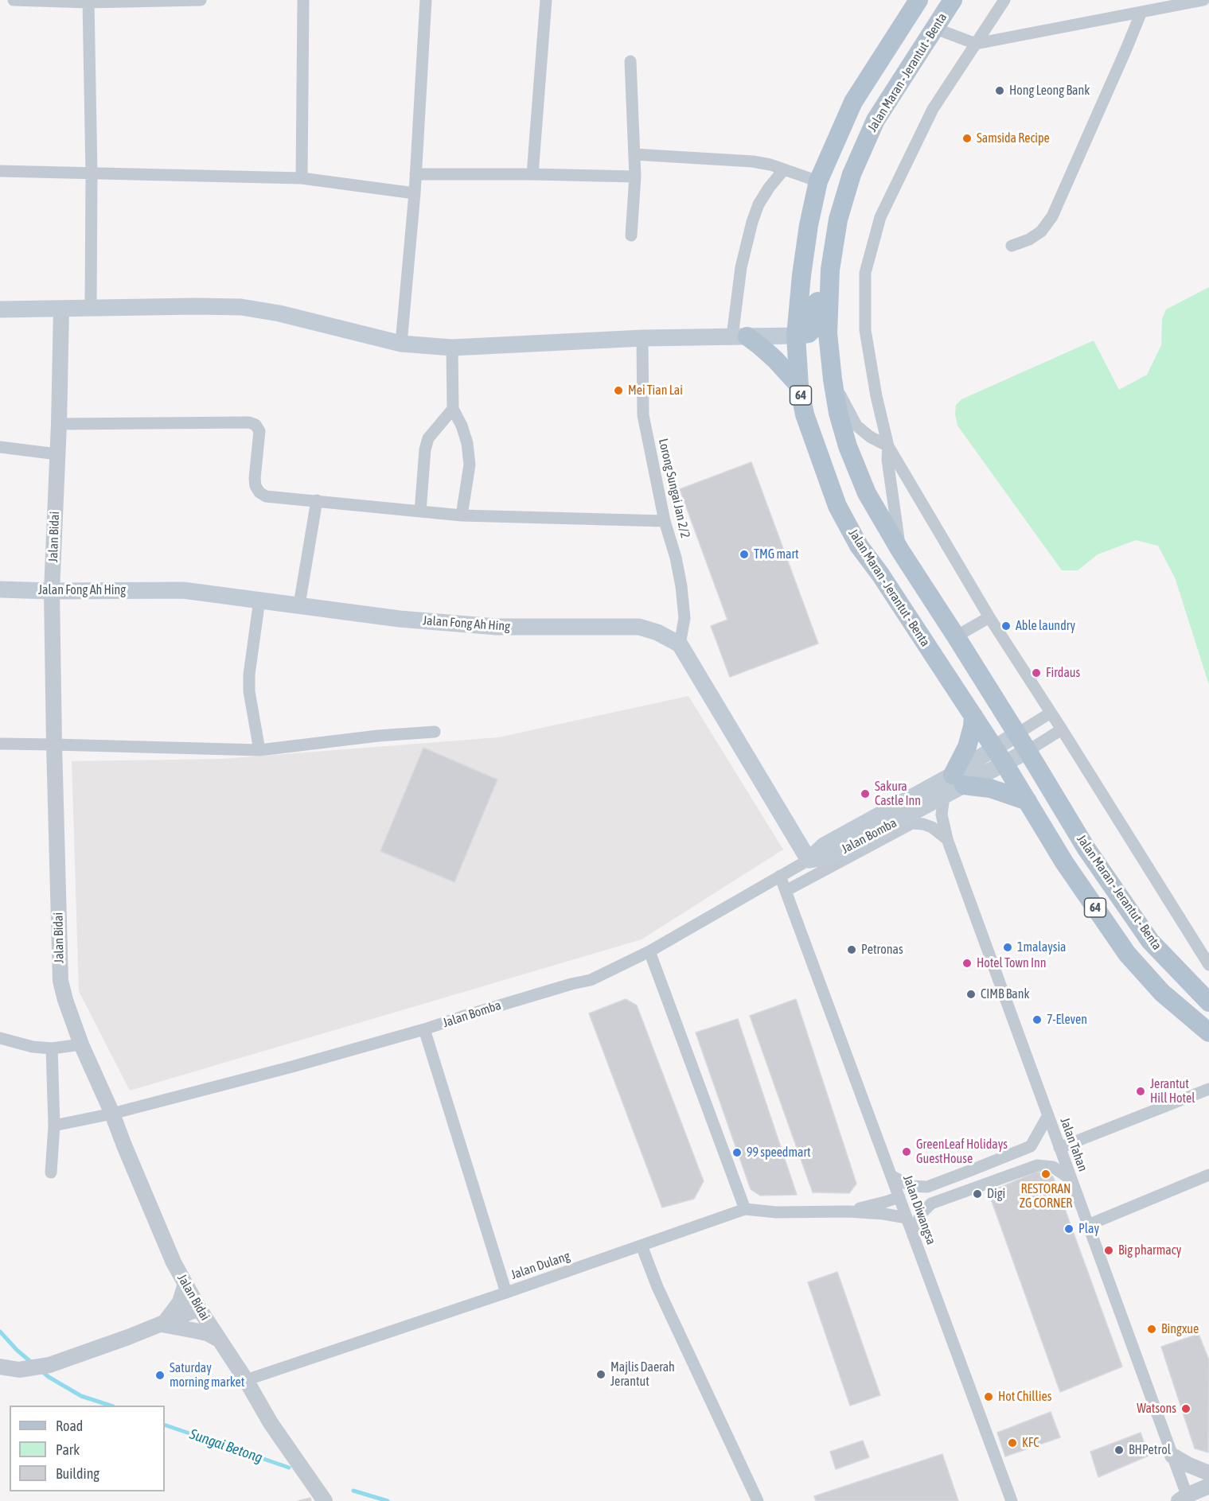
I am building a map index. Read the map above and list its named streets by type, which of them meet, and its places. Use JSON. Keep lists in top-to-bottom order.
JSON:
{
  "streets": {
    "main road": [
      "Jalan Maran - Jerantut - Benta",
      "64",
      "Jalan Fong Ah Hing",
      "Jalan Bomba"
    ],
    "street": [
      "Lorong Sungai Jan 2/2",
      "Jalan Bidai",
      "Jalan Tahan",
      "Jalan Diwangsa",
      "Jalan Dulang"
    ]
  },
  "crossings": [
    ["Jalan Maran - Jerantut - Benta", "Jalan Bomba"],
    ["Lorong Sungai Jan 2/2", "Jalan Fong Ah Hing"],
    ["Jalan Bidai", "Jalan Fong Ah Hing"],
    ["Jalan Bidai", "Jalan Bomba"],
    ["Jalan Bidai", "Jalan Dulang"],
    ["Jalan Bomba", "Jalan Tahan"],
    ["Jalan Bomba", "Jalan Diwangsa"],
    ["Jalan Diwangsa", "Jalan Dulang"]
  ],
  "water": ["Sungai Betong"],
  "places": [
    "Hong Leong Bank",
    "Samsida Recipe",
    "Mei Tian Lai",
    "TMG mart",
    "Able laundry",
    "Firdaus",
    "Sakura Castle Inn",
    "1malaysia",
    "Petronas",
    "Hotel Town Inn",
    "CIMB Bank",
    "7-Eleven",
    "Jerantut Hill Hotel",
    "GreenLeaf Holidays GuestHouse",
    "99 speedmart",
    "RESTORAN ZG CORNER",
    "Digi",
    "Play",
    "Big pharmacy",
    "Bingxue",
    "Majlis Daerah Jerantut",
    "Saturday morning market",
    "Hot Chillies",
    "Watsons",
    "KFC",
    "BHPetrol"
  ],
  "legend": ["Road", "Park", "Building"]
}
